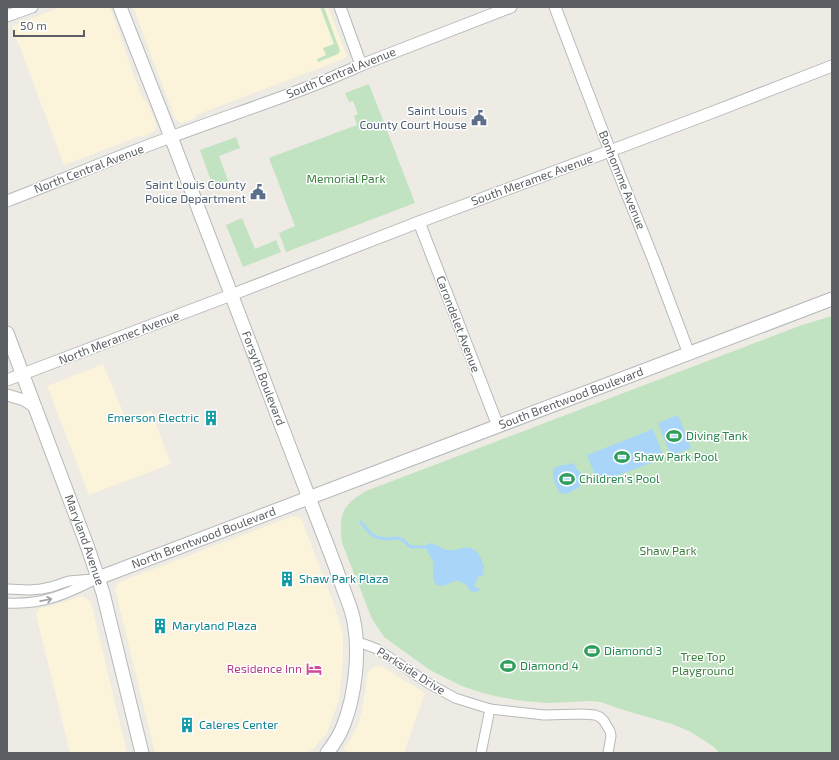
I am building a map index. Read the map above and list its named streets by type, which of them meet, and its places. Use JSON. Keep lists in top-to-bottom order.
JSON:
{
  "streets": {
    "main road": [
      "Forsyth Boulevard",
      "South Brentwood Boulevard",
      "North Brentwood Boulevard",
      "Maryland Avenue"
    ],
    "street": [
      "South Central Avenue",
      "North Central Avenue",
      "South Meramec Avenue",
      "Bonhomme Avenue",
      "Carondelet Avenue",
      "North Meramec Avenue",
      "Parkside Drive"
    ]
  },
  "crossings": [
    ["South Central Avenue", "North Central Avenue"],
    ["South Central Avenue", "Forsyth Boulevard"],
    ["North Central Avenue", "Forsyth Boulevard"],
    ["South Meramec Avenue", "Bonhomme Avenue"],
    ["South Meramec Avenue", "Carondelet Avenue"],
    ["South Meramec Avenue", "North Meramec Avenue"],
    ["South Meramec Avenue", "Forsyth Boulevard"],
    ["Bonhomme Avenue", "South Brentwood Boulevard"],
    ["Carondelet Avenue", "South Brentwood Boulevard"],
    ["North Meramec Avenue", "Forsyth Boulevard"],
    ["North Meramec Avenue", "Maryland Avenue"],
    ["Forsyth Boulevard", "South Brentwood Boulevard"],
    ["Forsyth Boulevard", "North Brentwood Boulevard"],
    ["Forsyth Boulevard", "Parkside Drive"],
    ["South Brentwood Boulevard", "North Brentwood Boulevard"],
    ["North Brentwood Boulevard", "Maryland Avenue"]
  ],
  "parks": ["Memorial Park", "Shaw Park", "Tree Top Playground"],
  "places": {
    "public building": ["Saint Louis County Court House", "Saint Louis County Police Department"],
    "building": [
      "Emerson Electric",
      "Shaw Park Plaza",
      "Maryland Plaza",
      "Caleres Center"
    ],
    "sports": [
      "Diving Tank",
      "Shaw Park Pool",
      "Children's Pool",
      "Diamond 3",
      "Diamond 4"
    ],
    "hotel": ["Residence Inn"]
  },
  "scale_bar": "50 m"
}
